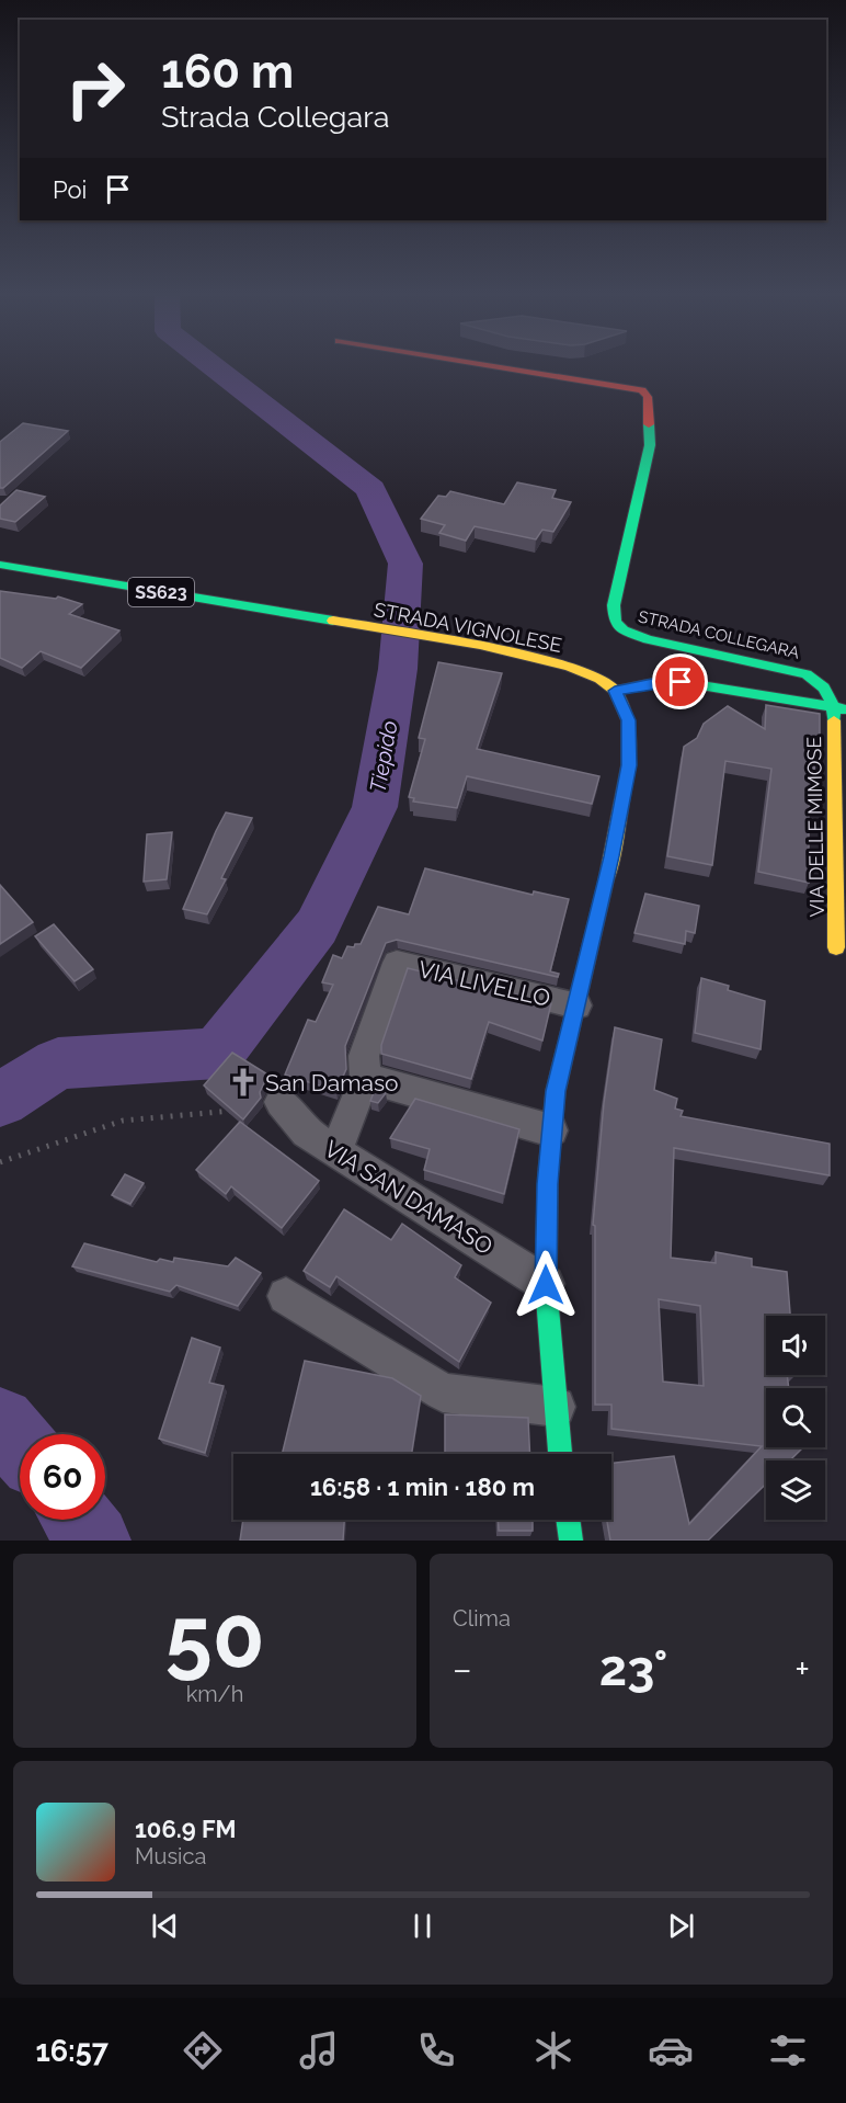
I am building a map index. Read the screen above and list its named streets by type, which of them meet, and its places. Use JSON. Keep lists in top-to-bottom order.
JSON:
{
  "streets": {
    "street": [
      "SS623",
      "STRADA VIGNOLESE",
      "STRADA COLLEGARA",
      "VIA DELLE MIMOSE",
      "VIA LIVELLO",
      "VIA SAN DAMASO"
    ]
  },
  "crossings": [
    ["STRADA COLLEGARA", "VIA DELLE MIMOSE"],
    ["VIA LIVELLO", "VIA SAN DAMASO"]
  ],
  "water": ["Tiepido"],
  "places": {
    "church": ["San Damaso"]
  },
  "page": {
    "turn": ["160 m", "Strada Collegara"],
    "then": "Poi",
    "limit": "60",
    "trip": "16:58 · 1 min · 180 m",
    "tile": [
      ["50", "km/h"],
      "Clima"
    ],
    "heat": ["−", "23°", "+"],
    "song": ["106.9 FM", "Musica"],
    "tabs": "16:57"
  }
}
